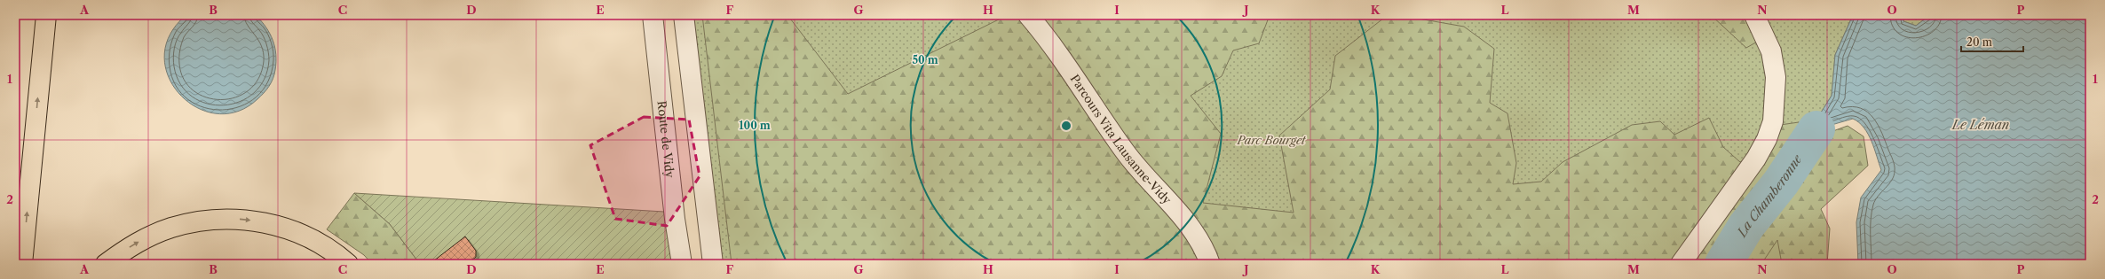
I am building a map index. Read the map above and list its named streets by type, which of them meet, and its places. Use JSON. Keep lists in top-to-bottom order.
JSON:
{
  "streets": {
    "street": ["Parcours Vita Lausanne-Vidy", "Route de Vidy"]
  },
  "water": ["Le Léman", "La Chamberonne"],
  "parks": ["Parc Bourget"],
  "scale_bar": "20 m",
  "grid": {
    "columns": [
      "A",
      "B",
      "C",
      "D",
      "E",
      "F",
      "G",
      "H",
      "I",
      "J",
      "K",
      "L",
      "M",
      "N",
      "O",
      "P"
    ],
    "rows": ["1", "2"]
  },
  "rings": ["50 m", "100 m"]
}
